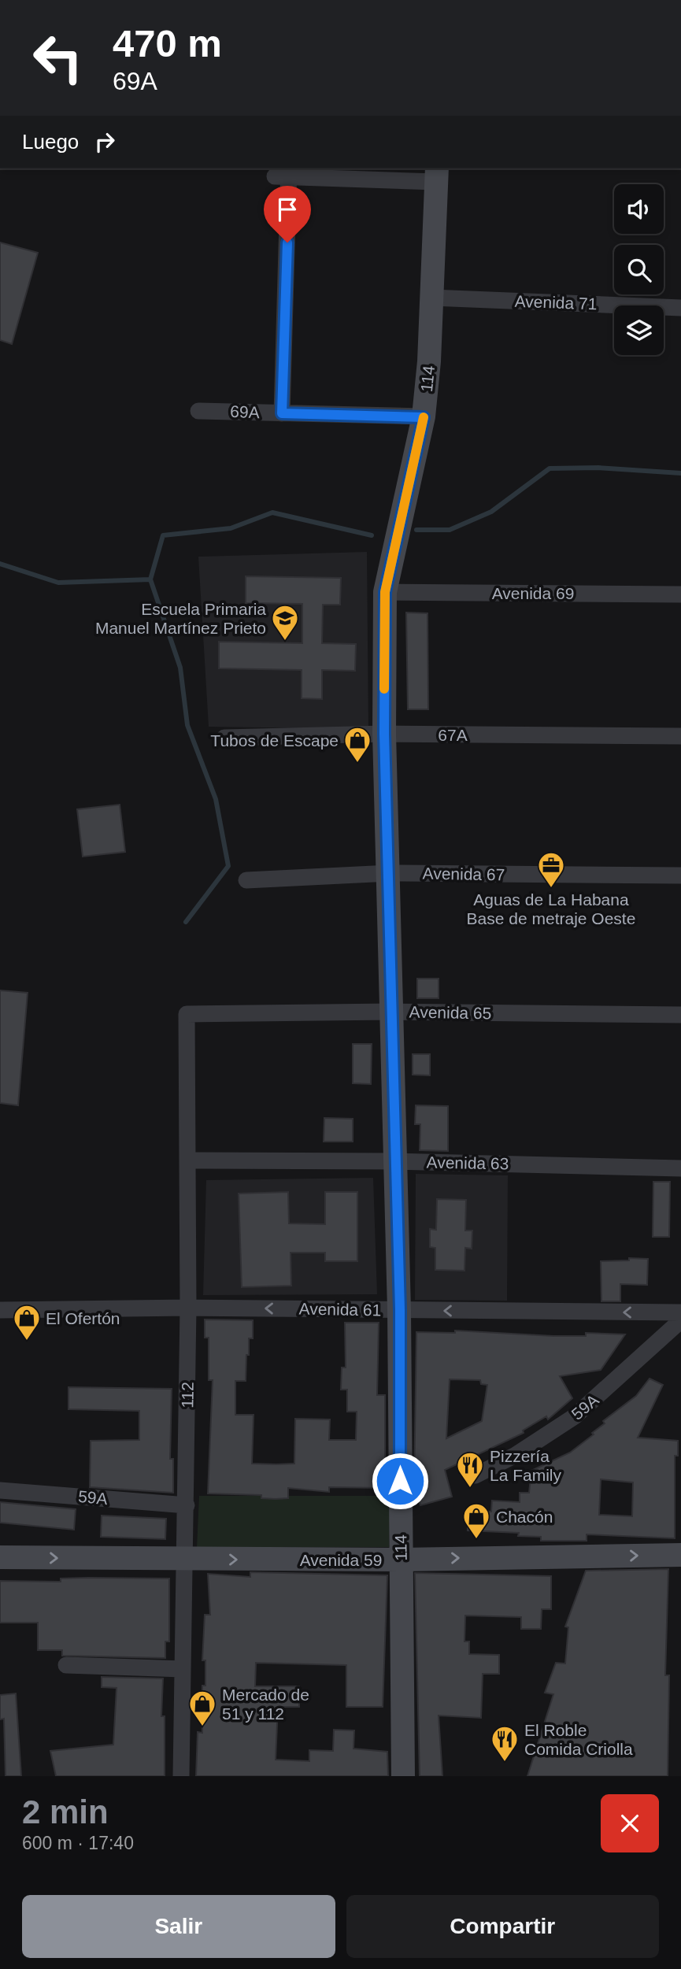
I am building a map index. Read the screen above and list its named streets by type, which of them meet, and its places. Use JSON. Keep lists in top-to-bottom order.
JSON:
{
  "streets": {
    "main road": ["114", "Avenida 59"],
    "street": [
      "Avenida 71",
      "69A",
      "Avenida 69",
      "67A",
      "Avenida 67",
      "Avenida 65",
      "Avenida 63",
      "Avenida 61",
      "112",
      "59A"
    ]
  },
  "crossings": [
    ["Avenida 71", "114"],
    ["114", "69A"],
    ["114", "Avenida 69"],
    ["114", "67A"],
    ["114", "Avenida 67"],
    ["114", "Avenida 65"],
    ["114", "Avenida 63"],
    ["114", "Avenida 61"],
    ["114", "Avenida 59"],
    ["Avenida 65", "112"],
    ["Avenida 63", "112"],
    ["Avenida 61", "112"],
    ["112", "59A"],
    ["112", "Avenida 59"]
  ],
  "one_way": ["Avenida 61", "Avenida 59"],
  "places": {
    "school or university": ["Escuela Primaria Manuel Martínez Prieto"],
    "shop": [
      "Tubos de Escape",
      "El Ofertón",
      "Chacón",
      "Mercado de 51 y 112"
    ],
    "office": ["Aguas de La Habana Base de metraje Oeste"],
    "restaurant": ["Pizzería La Family", "El Roble Comida Criolla"]
  },
  "page": {
    "turn": ["470 m", "69A"],
    "then": "Luego",
    "heading": ["2 min", "600 m · 17:40"],
    "buttons": ["Salir", "Compartir"]
  }
}
